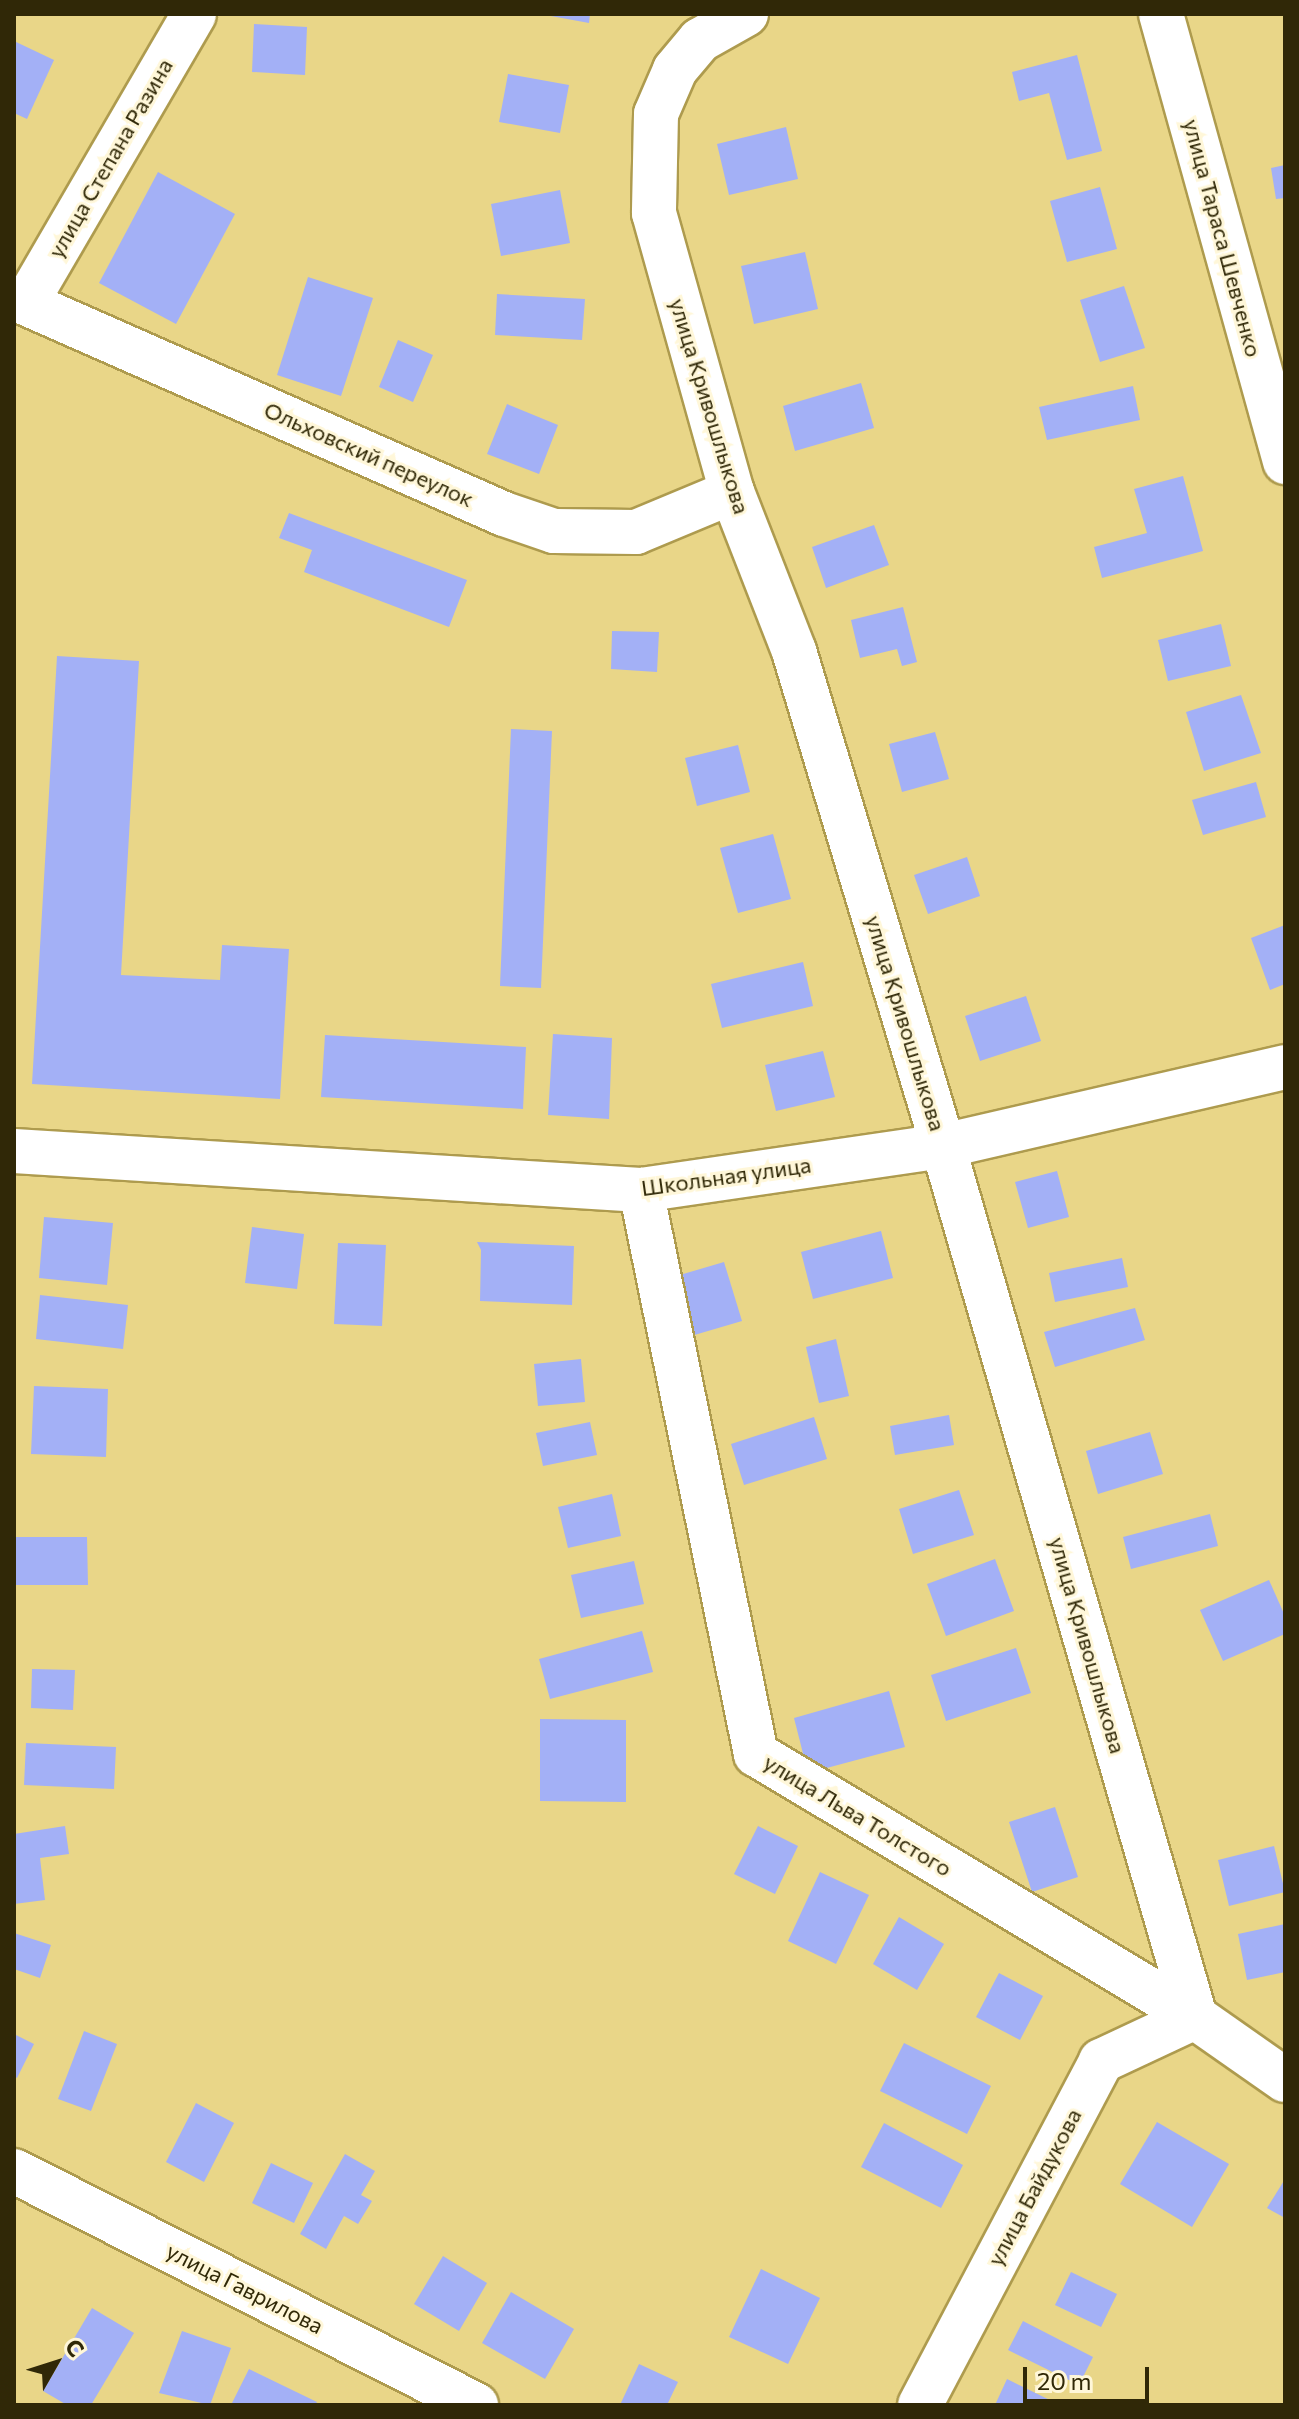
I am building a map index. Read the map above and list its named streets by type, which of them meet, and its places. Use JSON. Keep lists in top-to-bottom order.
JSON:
{
  "streets": {
    "street": [
      "улица Степана Разина",
      "улица Тараса Шевченко",
      "улица Кривошлыкова",
      "Ольховский переулок",
      "Школьная улица",
      "улица Льва Толстого",
      "улица Байдукова",
      "улица Гаврилова"
    ]
  },
  "crossings": [
    ["улица Степана Разина", "Ольховский переулок"],
    ["улица Кривошлыкова", "Ольховский переулок"],
    ["улица Кривошлыкова", "Школьная улица"],
    ["улица Кривошлыкова", "улица Льва Толстого"],
    ["улица Кривошлыкова", "улица Байдукова"],
    ["Школьная улица", "улица Льва Толстого"],
    ["улица Льва Толстого", "улица Байдукова"]
  ],
  "scale_bar": "20 m",
  "north": "top right"
}
